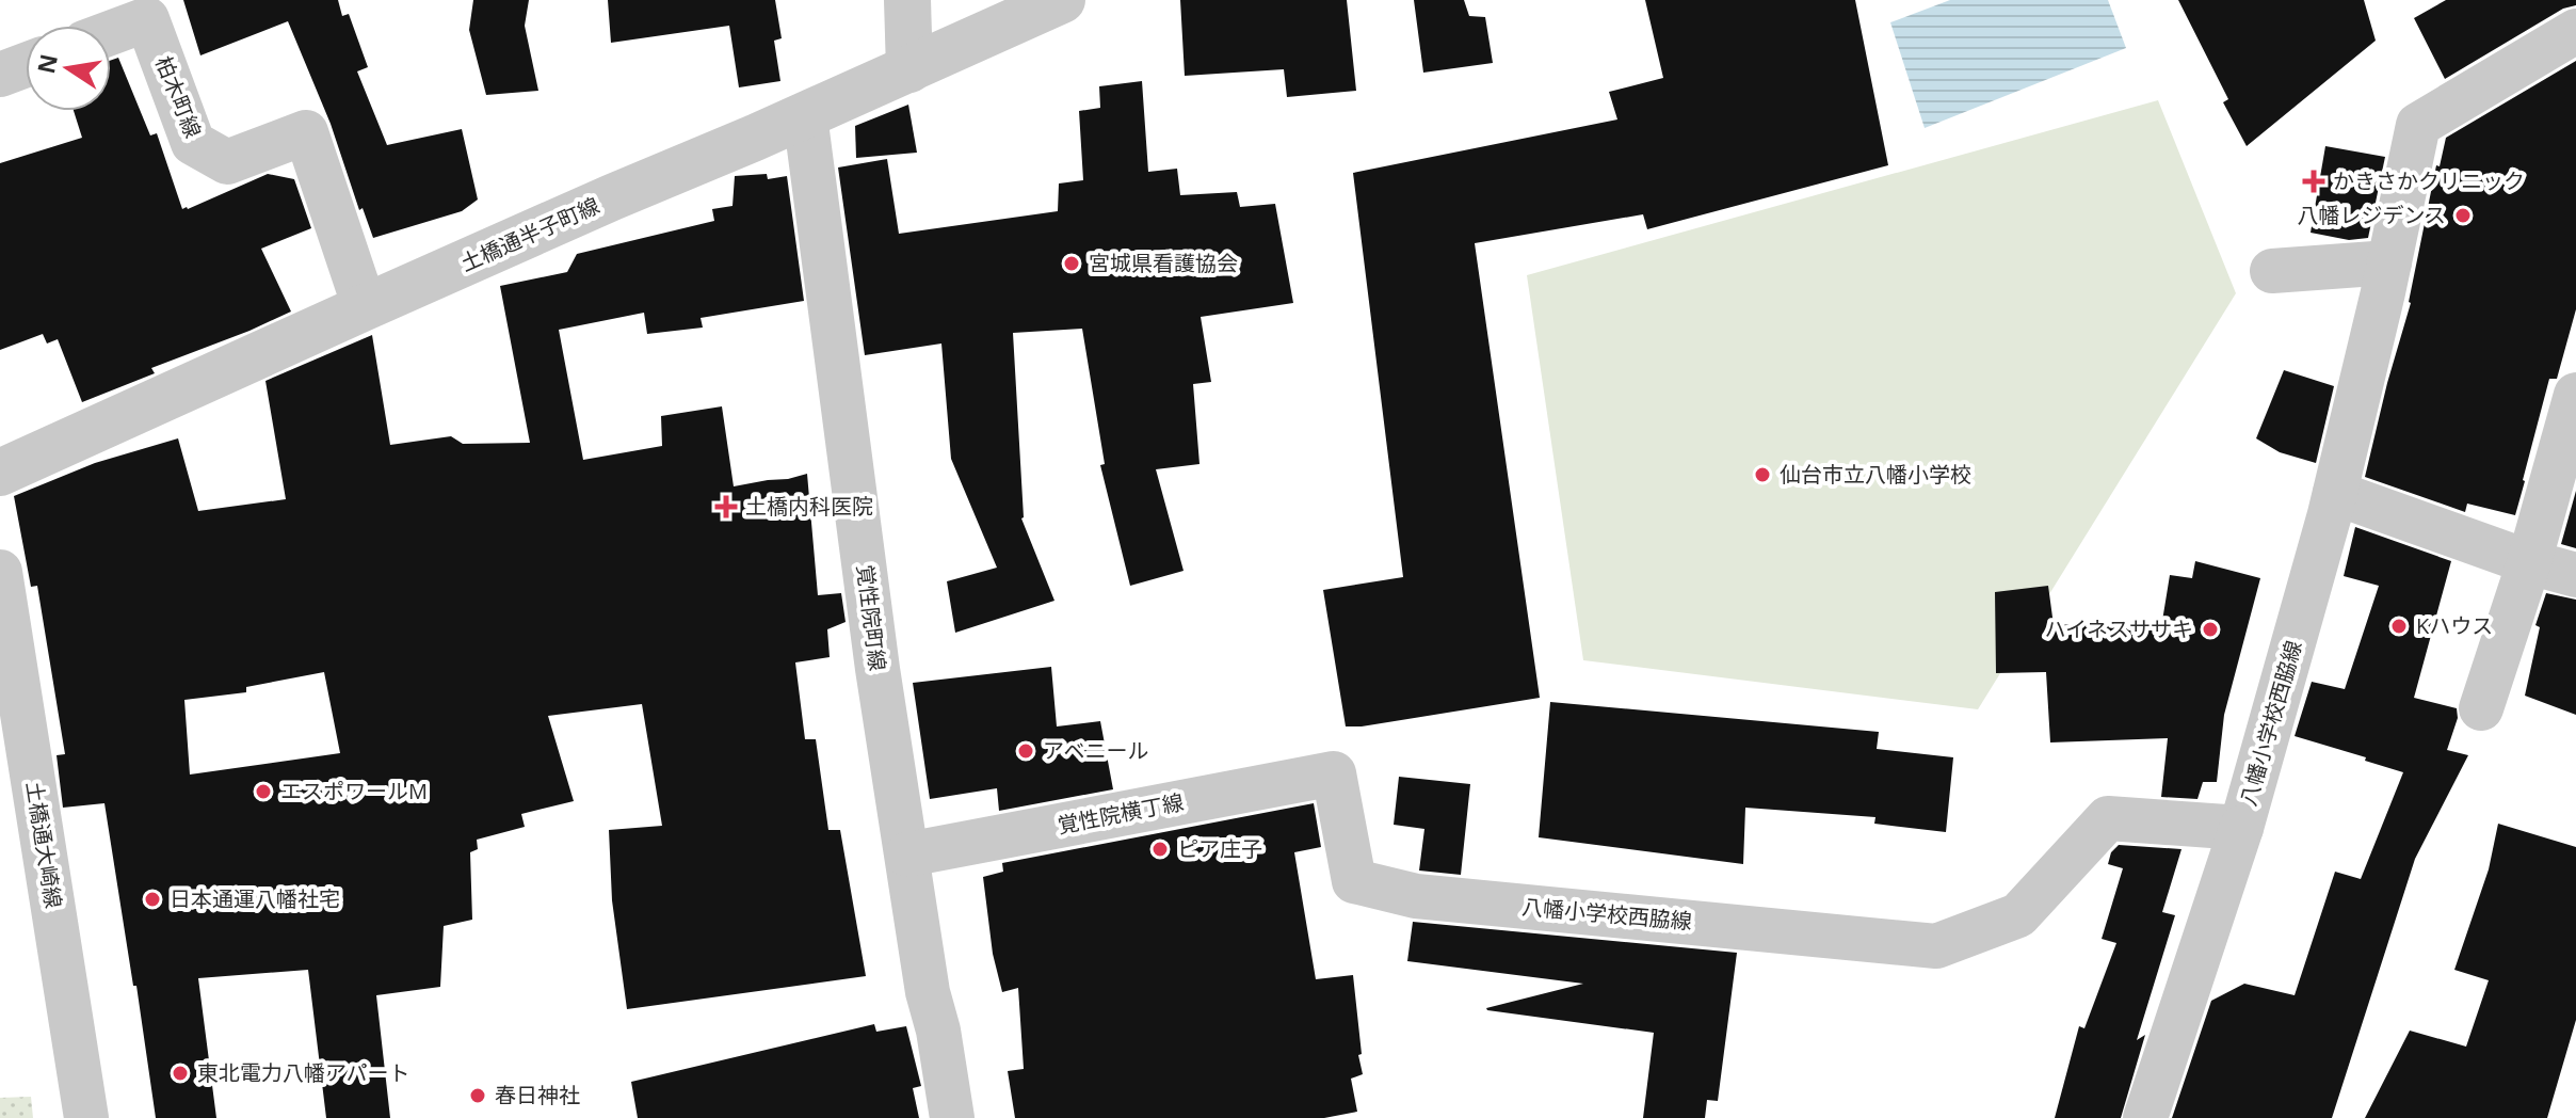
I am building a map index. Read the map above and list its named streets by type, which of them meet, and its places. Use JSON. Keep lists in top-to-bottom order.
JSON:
{
  "streets": {
    "street": [
      "柏木町線",
      "土橋通半子町線",
      "覚性院町線",
      "八幡小学校西脇線",
      "覚性院横丁線",
      "土橋通大崎線"
    ]
  },
  "crossings": [
    ["柏木町線", "土橋通半子町線"],
    ["土橋通半子町線", "覚性院町線"],
    ["覚性院町線", "覚性院横丁線"],
    ["八幡小学校西脇線", "覚性院横丁線"]
  ],
  "places": {
    "health": ["かきさかクリニック", "土橋内科医院"],
    "other": [
      "八幡レジデンス",
      "宮城県看護協会",
      "仙台市立八幡小学校",
      "Kハウス",
      "ハイネスササキ",
      "アベニール",
      "エスポワールM",
      "ピア庄子",
      "日本通運八幡社宅",
      "東北電力八幡アパート",
      "春日神社"
    ]
  },
  "north": "left"
}
